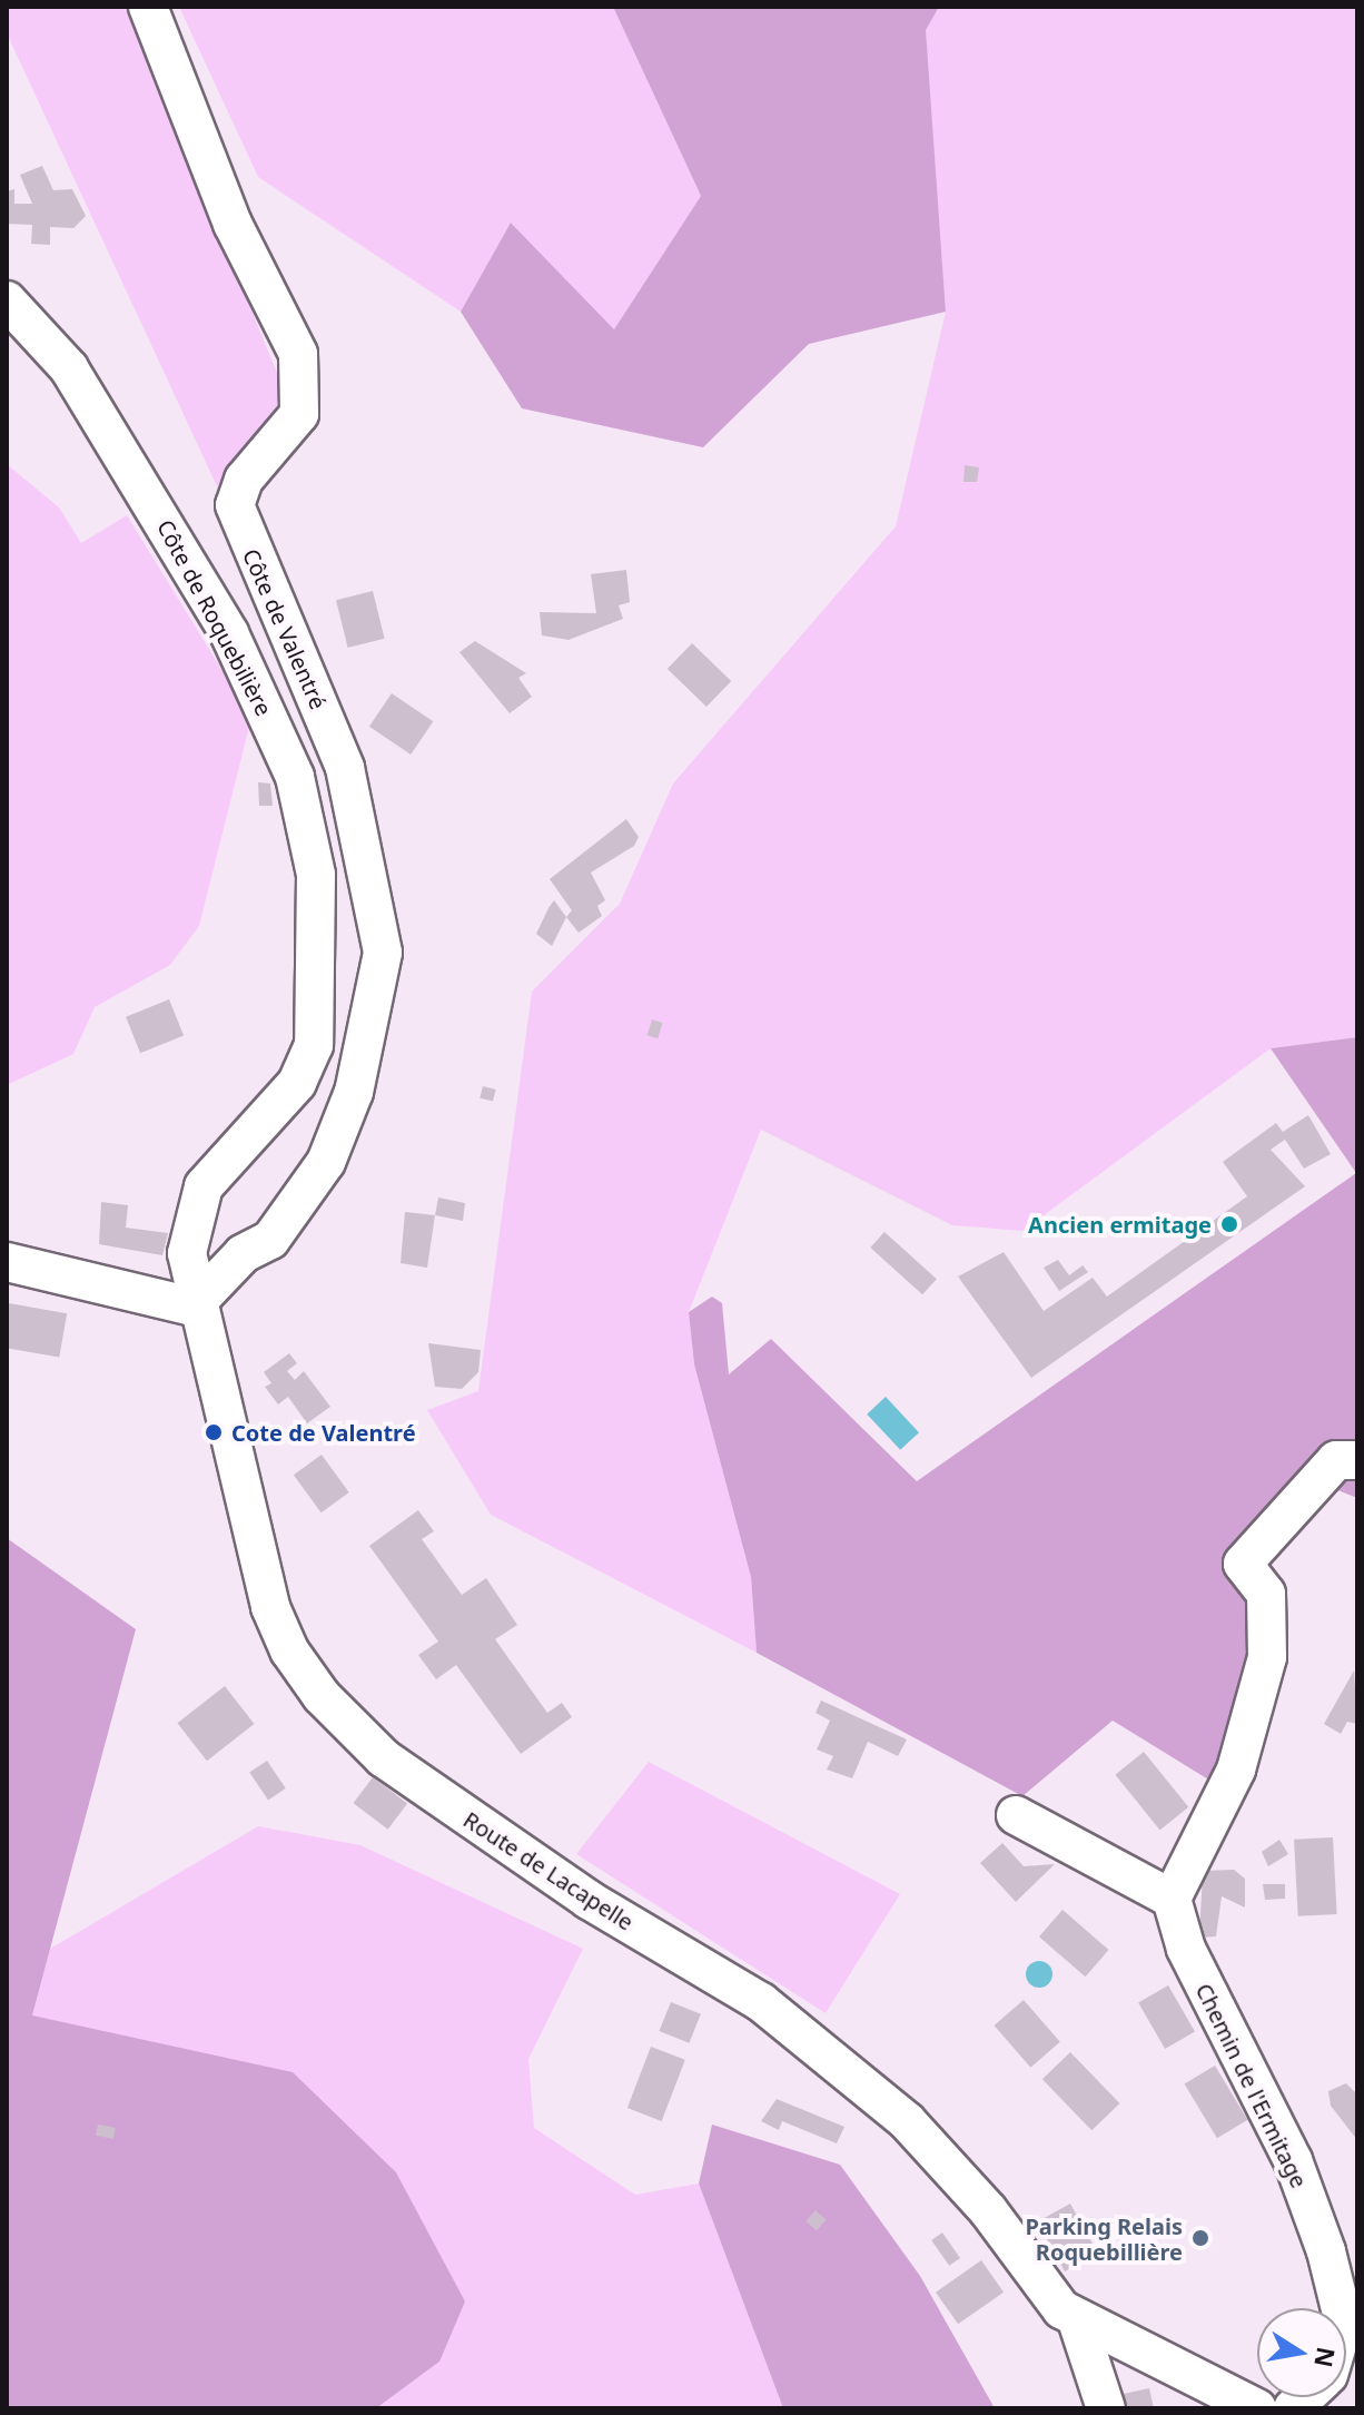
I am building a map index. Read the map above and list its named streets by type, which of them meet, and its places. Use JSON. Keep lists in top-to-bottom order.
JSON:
{
  "streets": {
    "street": [
      "Côte de Roquebilière",
      "Côte de Valentré",
      "Route de Lacapelle",
      "Chemin de l'Ermitage"
    ]
  },
  "crossings": [
    ["Côte de Roquebilière", "Côte de Valentré"],
    ["Côte de Roquebilière", "Route de Lacapelle"],
    ["Côte de Valentré", "Route de Lacapelle"]
  ],
  "places": ["Ancien ermitage", "Cote de Valentré", "Parking Relais Roquebillière"],
  "north": "right"
}
